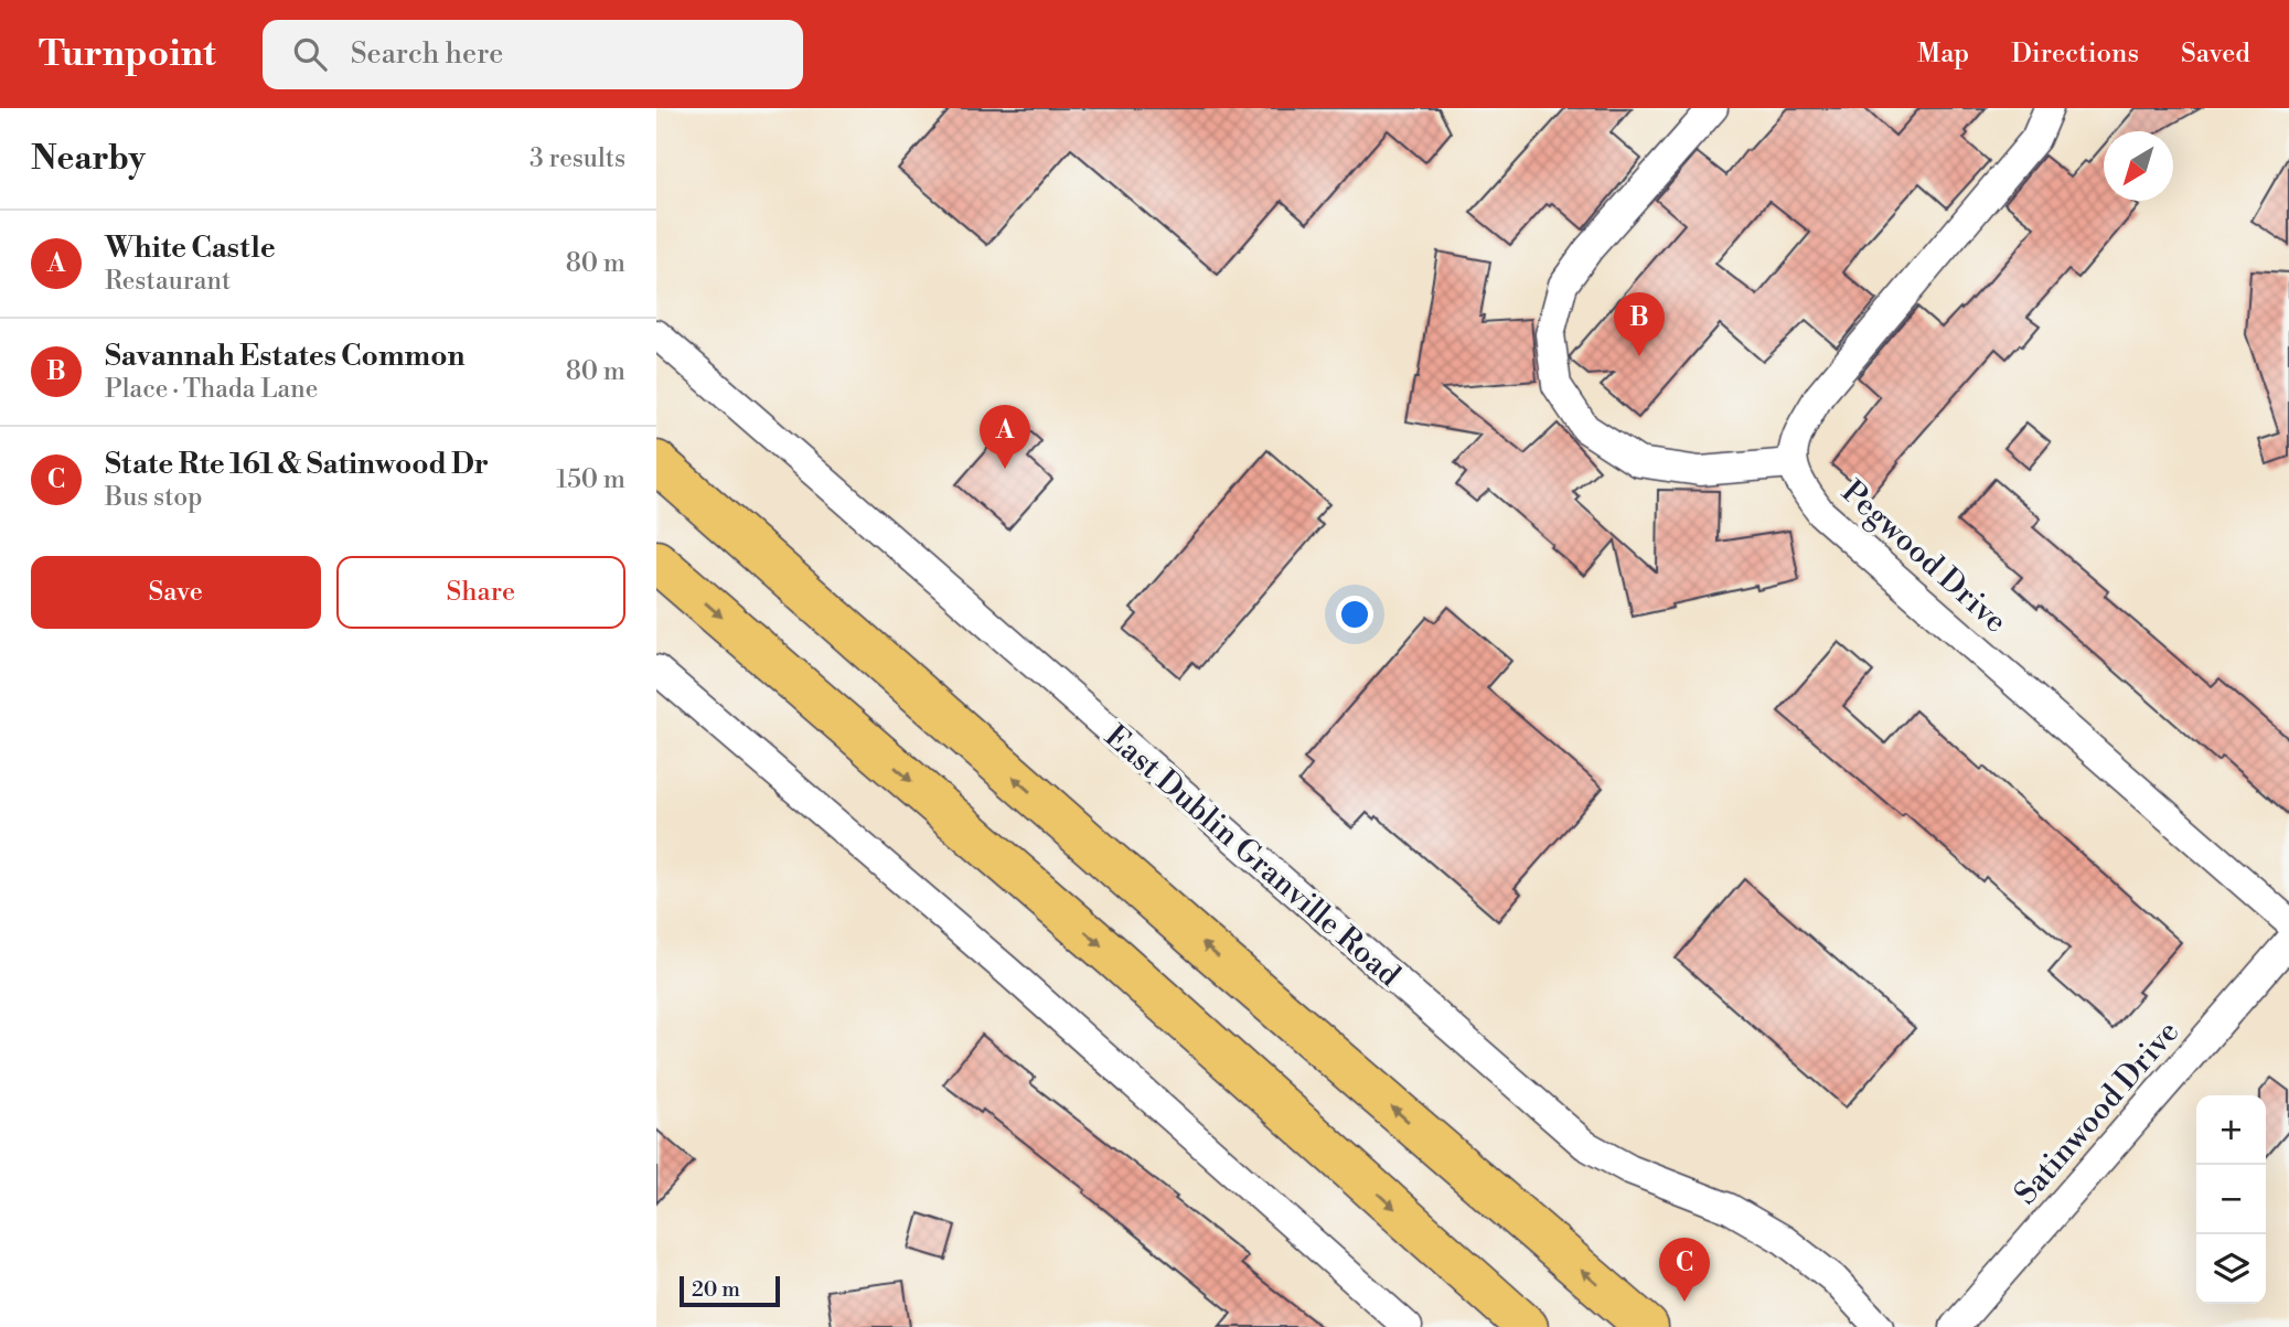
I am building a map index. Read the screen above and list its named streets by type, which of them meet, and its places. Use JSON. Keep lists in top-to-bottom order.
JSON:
{
  "streets": {
    "street": ["Pegwood Drive", "East Dublin Granville Road", "Satinwood Drive"]
  },
  "scale_bar": "20 m",
  "north": "bottom left",
  "page": {
    "header": "Turnpoint",
    "search": "Search here",
    "nav": ["Map", "Directions", "Saved"],
    "heading": ["Nearby", "3 results"],
    "list": [
      {
        "mark": "A",
        "name": "White Castle",
        "note": "Restaurant",
        "value": "80 m"
      },
      {
        "mark": "B",
        "name": "Savannah Estates Common",
        "note": "Place · Thada Lane",
        "value": "80 m"
      },
      {
        "mark": "C",
        "name": "State Rte 161 & Satinwood Dr",
        "note": "Bus stop",
        "value": "150 m"
      }
    ],
    "pins": ["B", "A", "C"],
    "buttons": ["Save", "Share"],
    "map_buttons": ["+", "−"],
    "scale": "20 m"
  }
}
